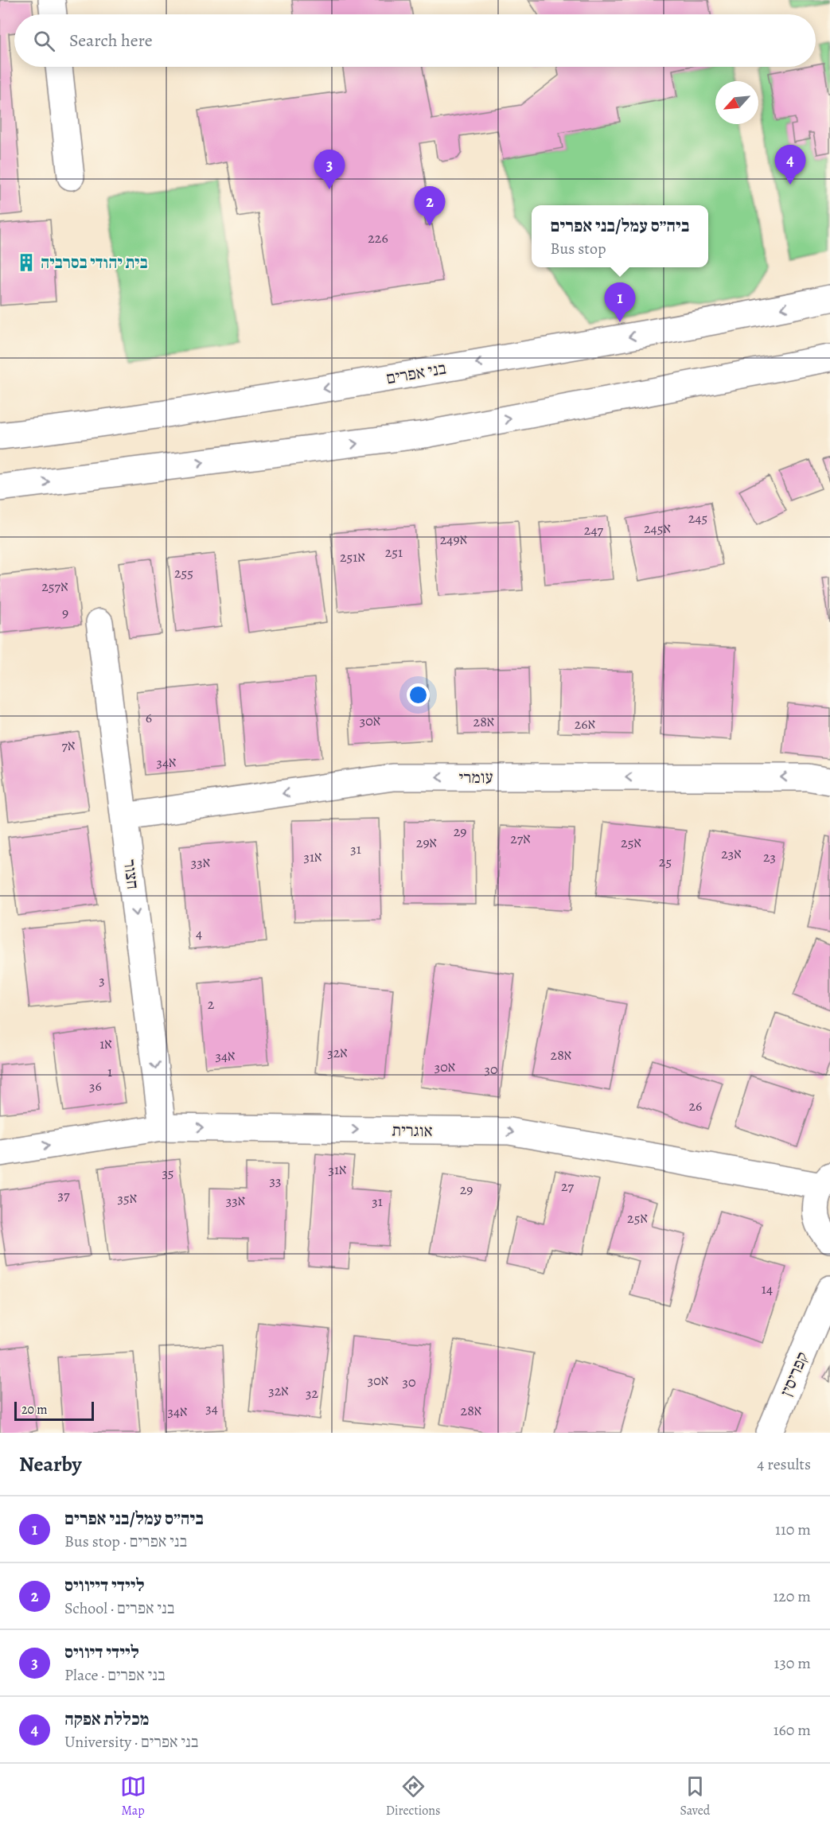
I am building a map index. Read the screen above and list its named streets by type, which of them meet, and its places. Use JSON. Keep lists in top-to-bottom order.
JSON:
{
  "streets": {
    "street": [
      "בני אפרים",
      "עומרי",
      "חצור",
      "אוגרית",
      "קפריסין"
    ]
  },
  "crossings": [
    ["עומרי", "חצור"],
    ["חצור", "אוגרית"]
  ],
  "one_way": ["עומרי", "חצור", "אוגרית"],
  "places": {
    "building": ["בית יהודי בסרביה"]
  },
  "house_numbers": [
    "226",
    "245",
    "245א",
    "247",
    "249א",
    "251",
    "251א",
    "255",
    "257א",
    "9",
    "6",
    "30א",
    "28א",
    "26א",
    "7א",
    "34א",
    "29",
    "27א",
    "29א",
    "25א",
    "31",
    "23א",
    "31א",
    "23",
    "25",
    "33א",
    "4",
    "3",
    "2",
    "1א",
    "32א",
    "28א",
    "34א",
    "30א",
    "30",
    "1",
    "36",
    "26",
    "31א",
    "35",
    "33",
    "27",
    "29",
    "37",
    "35א",
    "33א",
    "31",
    "25א",
    "14",
    "30א",
    "30",
    "32א",
    "32",
    "34",
    "28א",
    "34א"
  ],
  "scale_bar": "20 m",
  "north": "bottom left",
  "page": {
    "search": "Search here",
    "pins": [
      "4",
      "3",
      "2",
      "1"
    ],
    "popup": ["ביה״ס עמל/בני אפרים", "Bus stop"],
    "scale": "20 m",
    "heading": ["Nearby", "4 results"],
    "list": [
      {
        "mark": "1",
        "name": "ביה״ס עמל/בני אפרים",
        "note": "Bus stop · בני אפרים",
        "value": "110 m"
      },
      {
        "mark": "2",
        "name": "ליידי דייוויס",
        "note": "School · בני אפרים",
        "value": "120 m"
      },
      {
        "mark": "3",
        "name": "ליידי דיוויס",
        "note": "Place · בני אפרים",
        "value": "130 m"
      },
      {
        "mark": "4",
        "name": "מכללת אפקה",
        "note": "University · בני אפרים",
        "value": "160 m"
      }
    ],
    "nav": ["Map", "Directions", "Saved"]
  }
}
